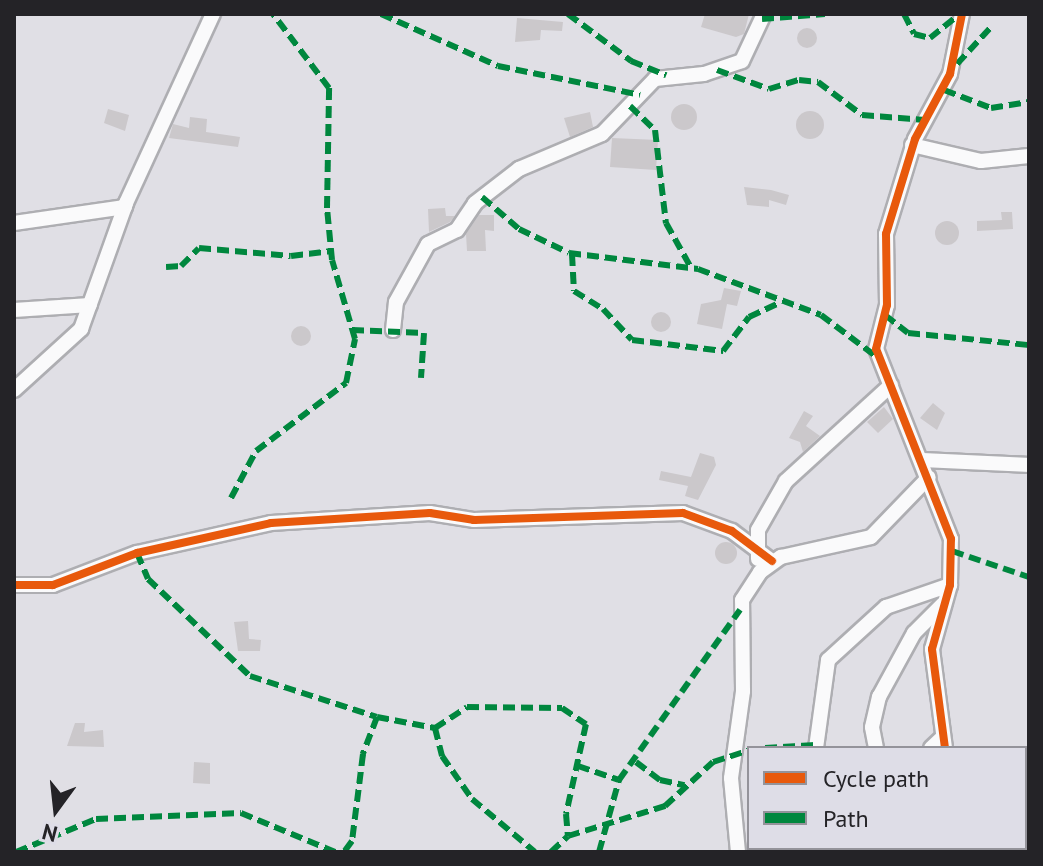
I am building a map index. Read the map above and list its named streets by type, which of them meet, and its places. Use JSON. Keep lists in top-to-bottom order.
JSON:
{
  "legend": ["Cycle path", "Path"],
  "north": "bottom"
}
